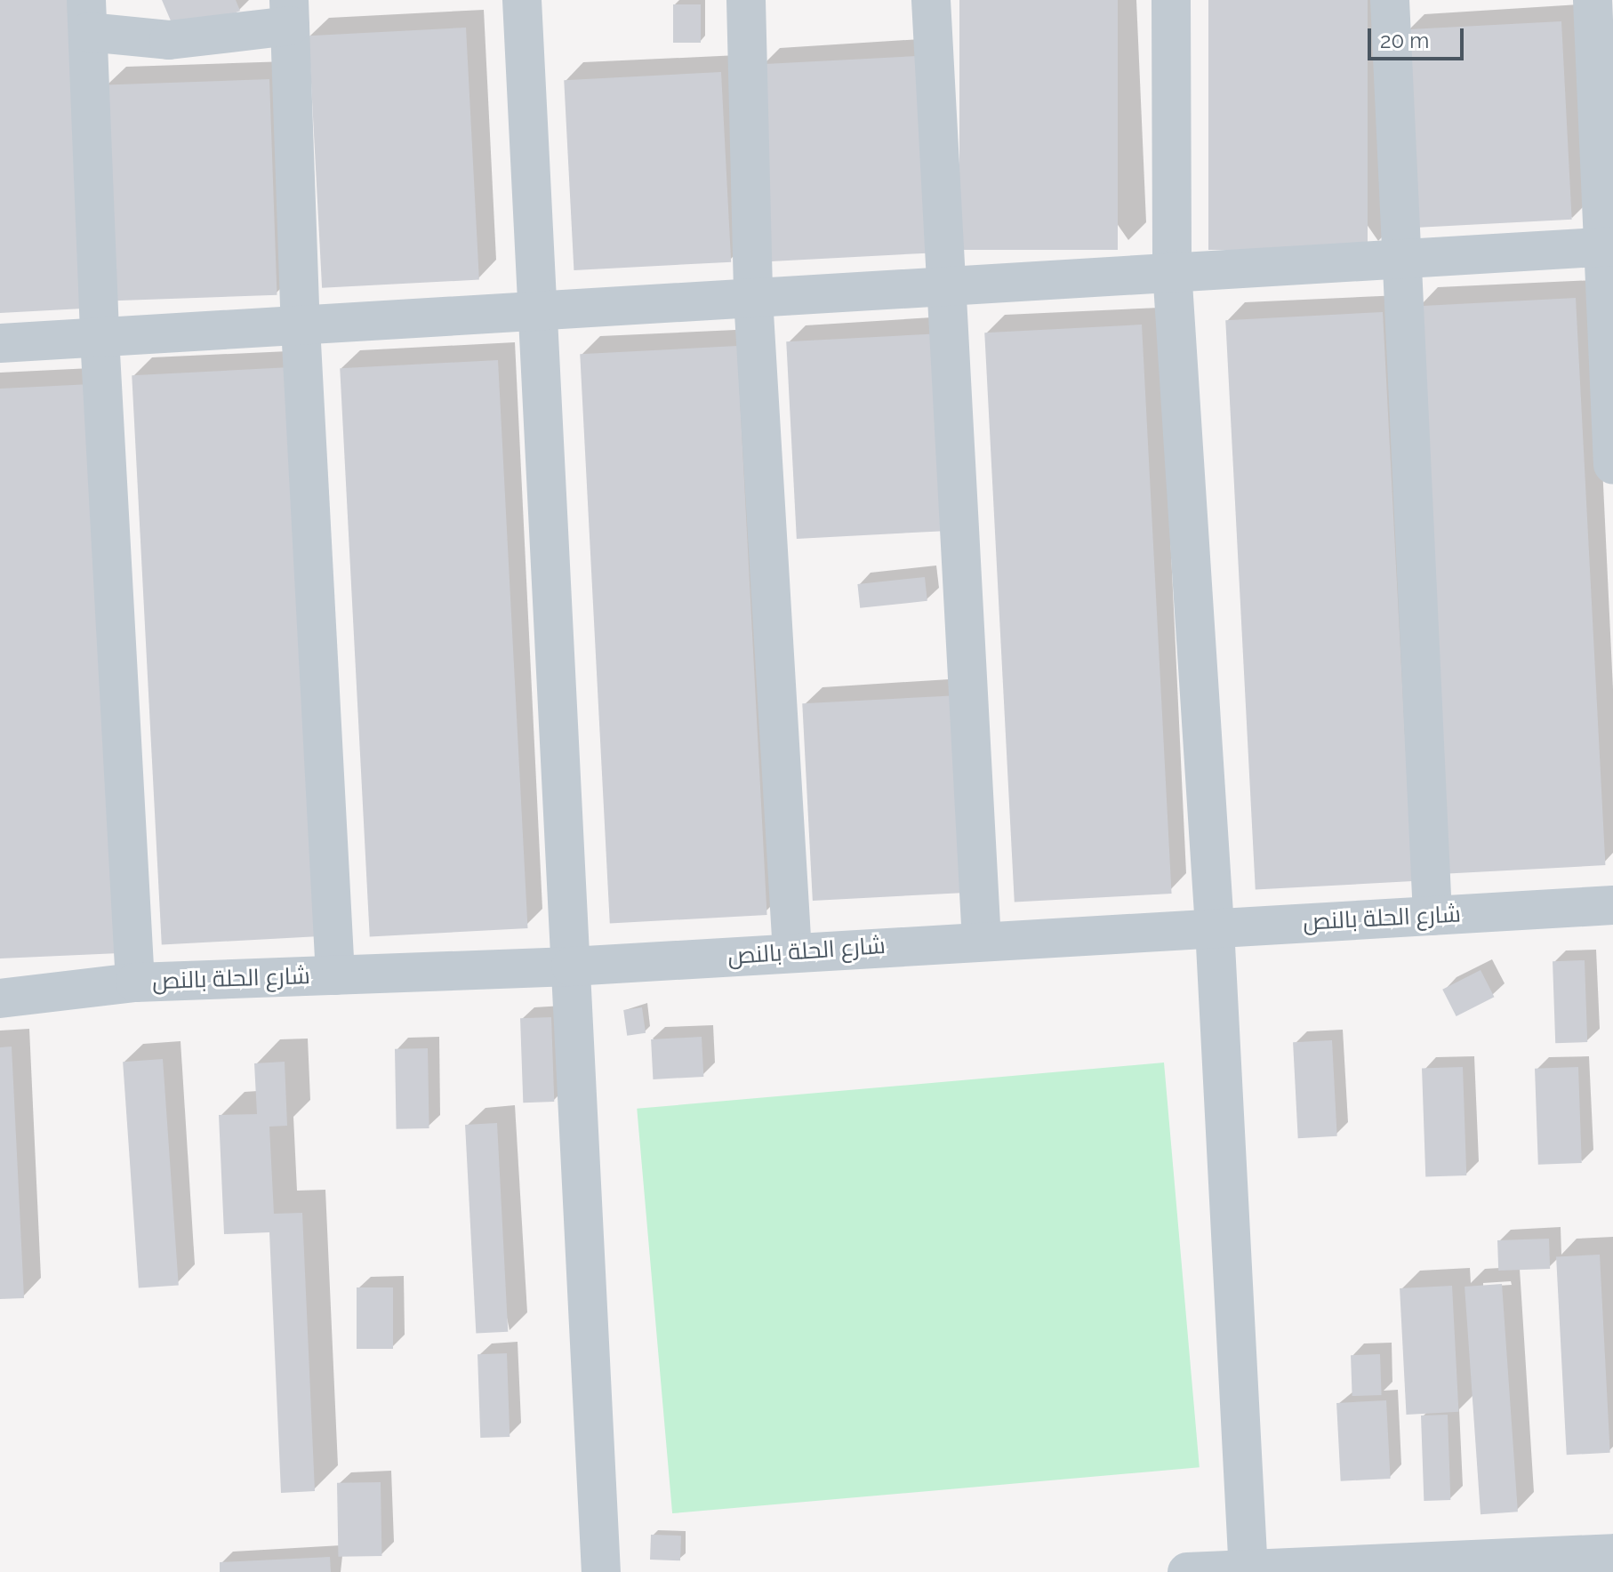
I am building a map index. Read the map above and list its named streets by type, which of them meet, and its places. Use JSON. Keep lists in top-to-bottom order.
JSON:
{
  "streets": {
    "street": ["شارع الحلة بالنص"]
  },
  "scale_bar": "20 m"
}
